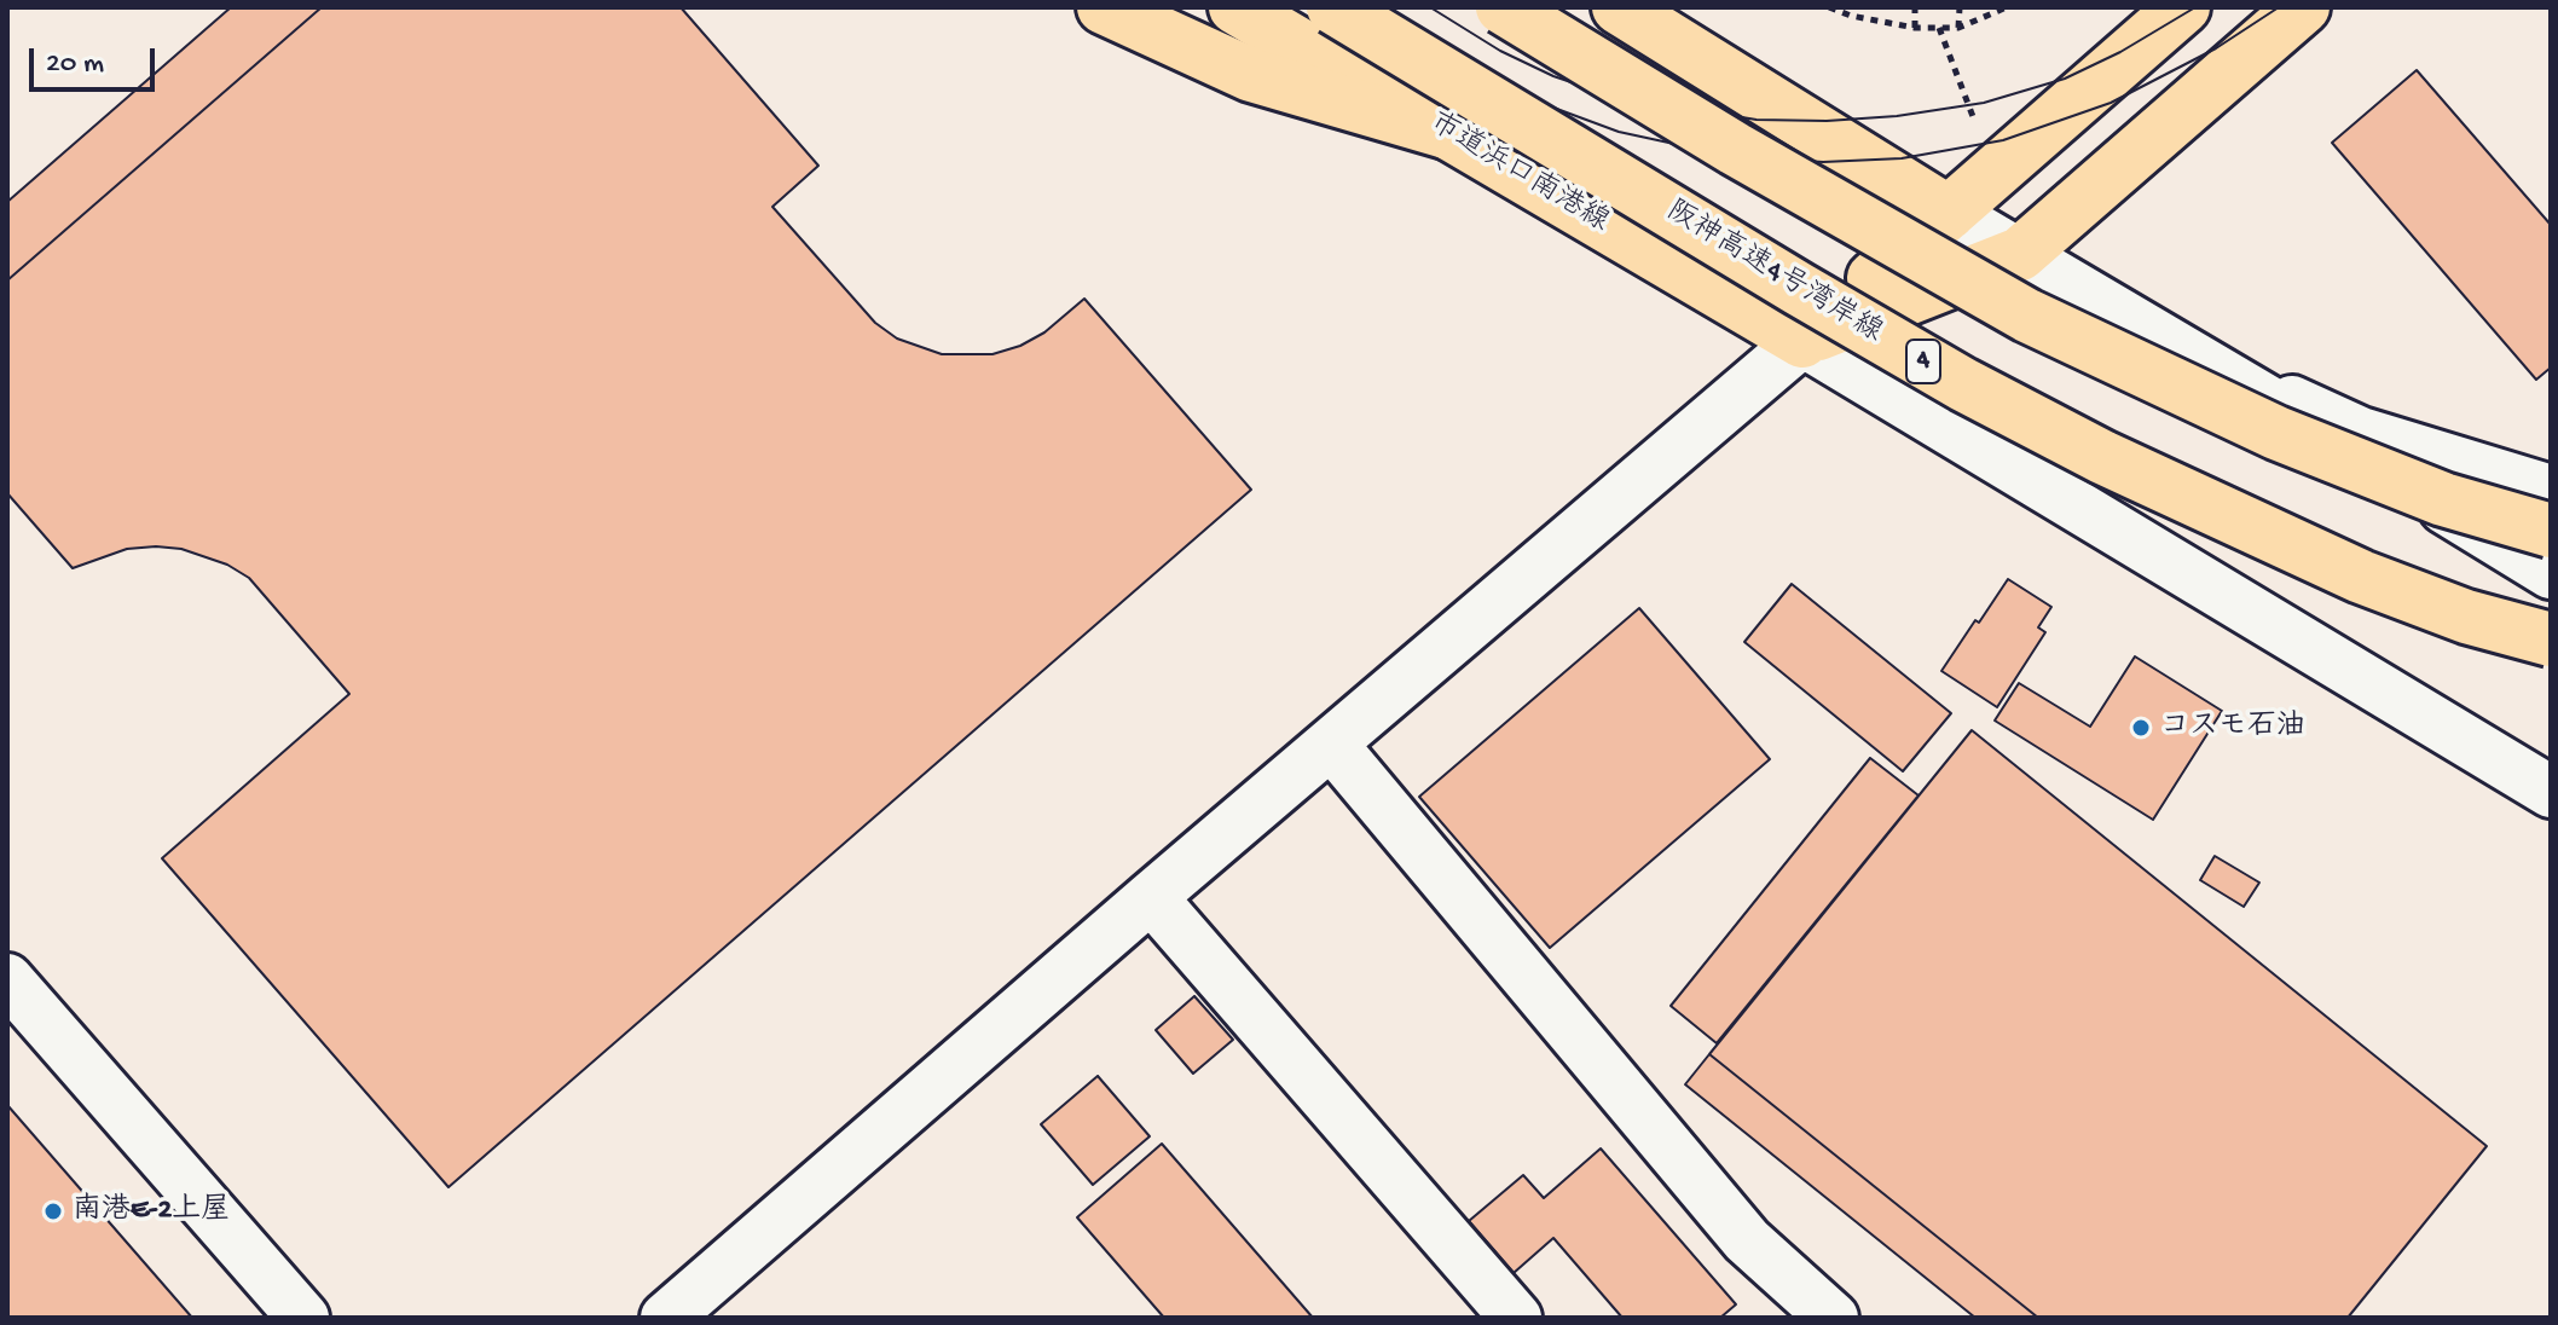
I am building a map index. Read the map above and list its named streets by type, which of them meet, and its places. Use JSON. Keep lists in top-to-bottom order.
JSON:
{
  "streets": {
    "main road": ["市道浜口南港線", "阪神高速4号湾岸線", "4"]
  },
  "places": ["コスモ石油", "南港E-2上屋"],
  "scale_bar": "20 m"
}
